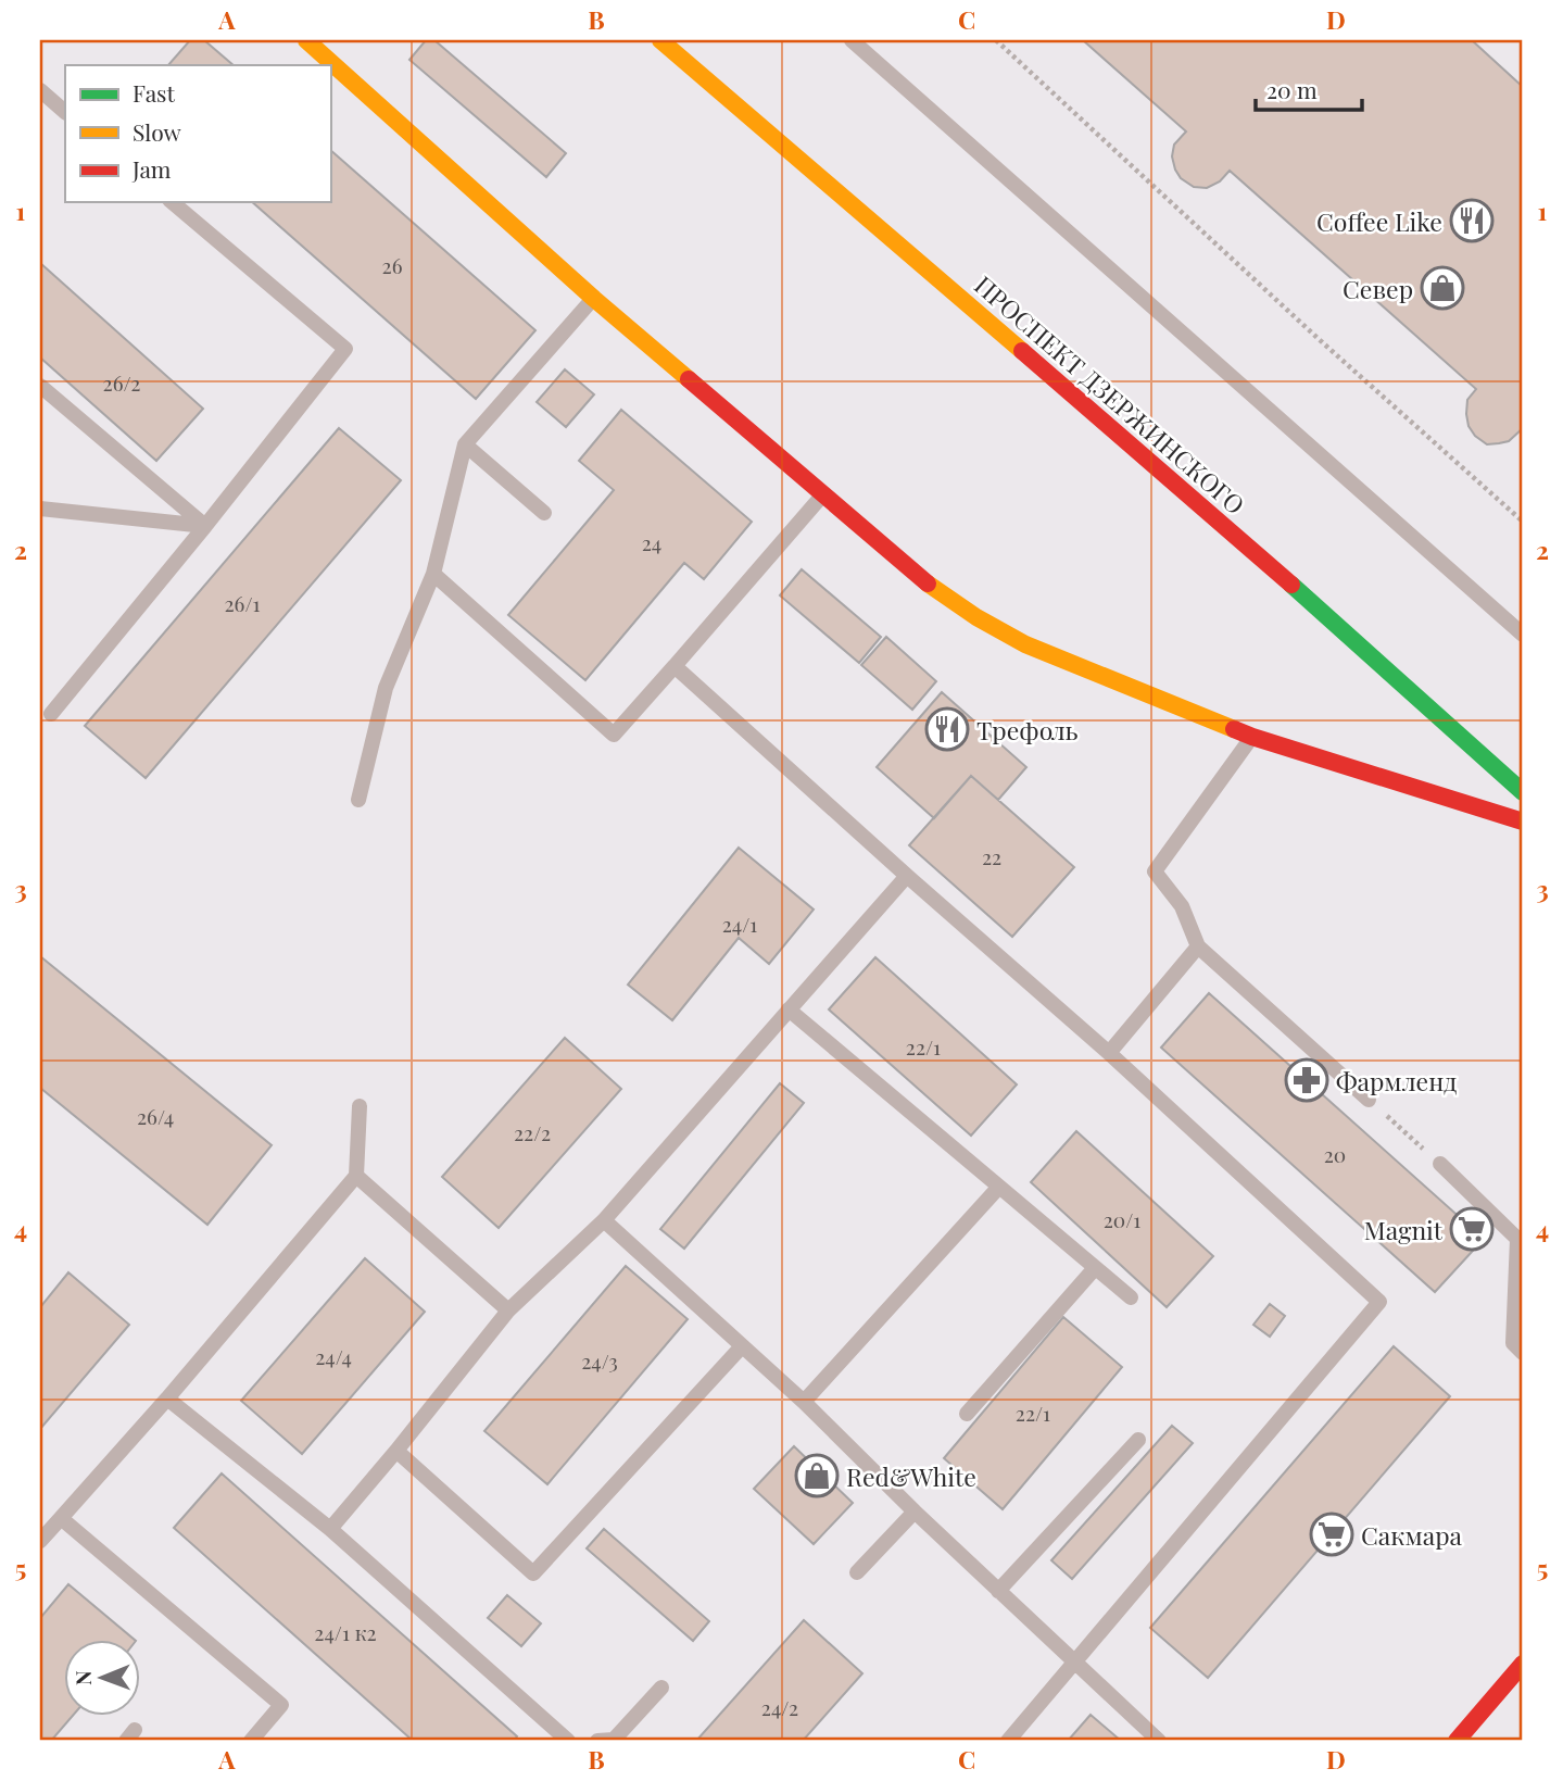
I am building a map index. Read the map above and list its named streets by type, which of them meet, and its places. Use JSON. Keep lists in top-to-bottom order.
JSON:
{
  "streets": {
    "street": ["ПРОСПЕКТ ДЗЕРЖИНСКОГО"]
  },
  "places": {
    "restaurant": ["Coffee Like", "Трефоль"],
    "shop": ["Север", "Red&White"],
    "pharmacy": ["Фармленд"],
    "supermarket": ["Magnit", "Сакмара"]
  },
  "house_numbers": [
    "26",
    "26/2",
    "24",
    "26/1",
    "22",
    "24/1",
    "22/1",
    "26/4",
    "22/2",
    "20",
    "20/1",
    "24/4",
    "24/3",
    "22/1",
    "24/1 к2",
    "24/2"
  ],
  "legend": ["Fast", "Slow", "Jam"],
  "scale_bar": "20 m",
  "north": "left",
  "grid": {
    "columns": [
      "A",
      "B",
      "C",
      "D"
    ],
    "rows": [
      "1",
      "2",
      "3",
      "4",
      "5"
    ]
  }
}
